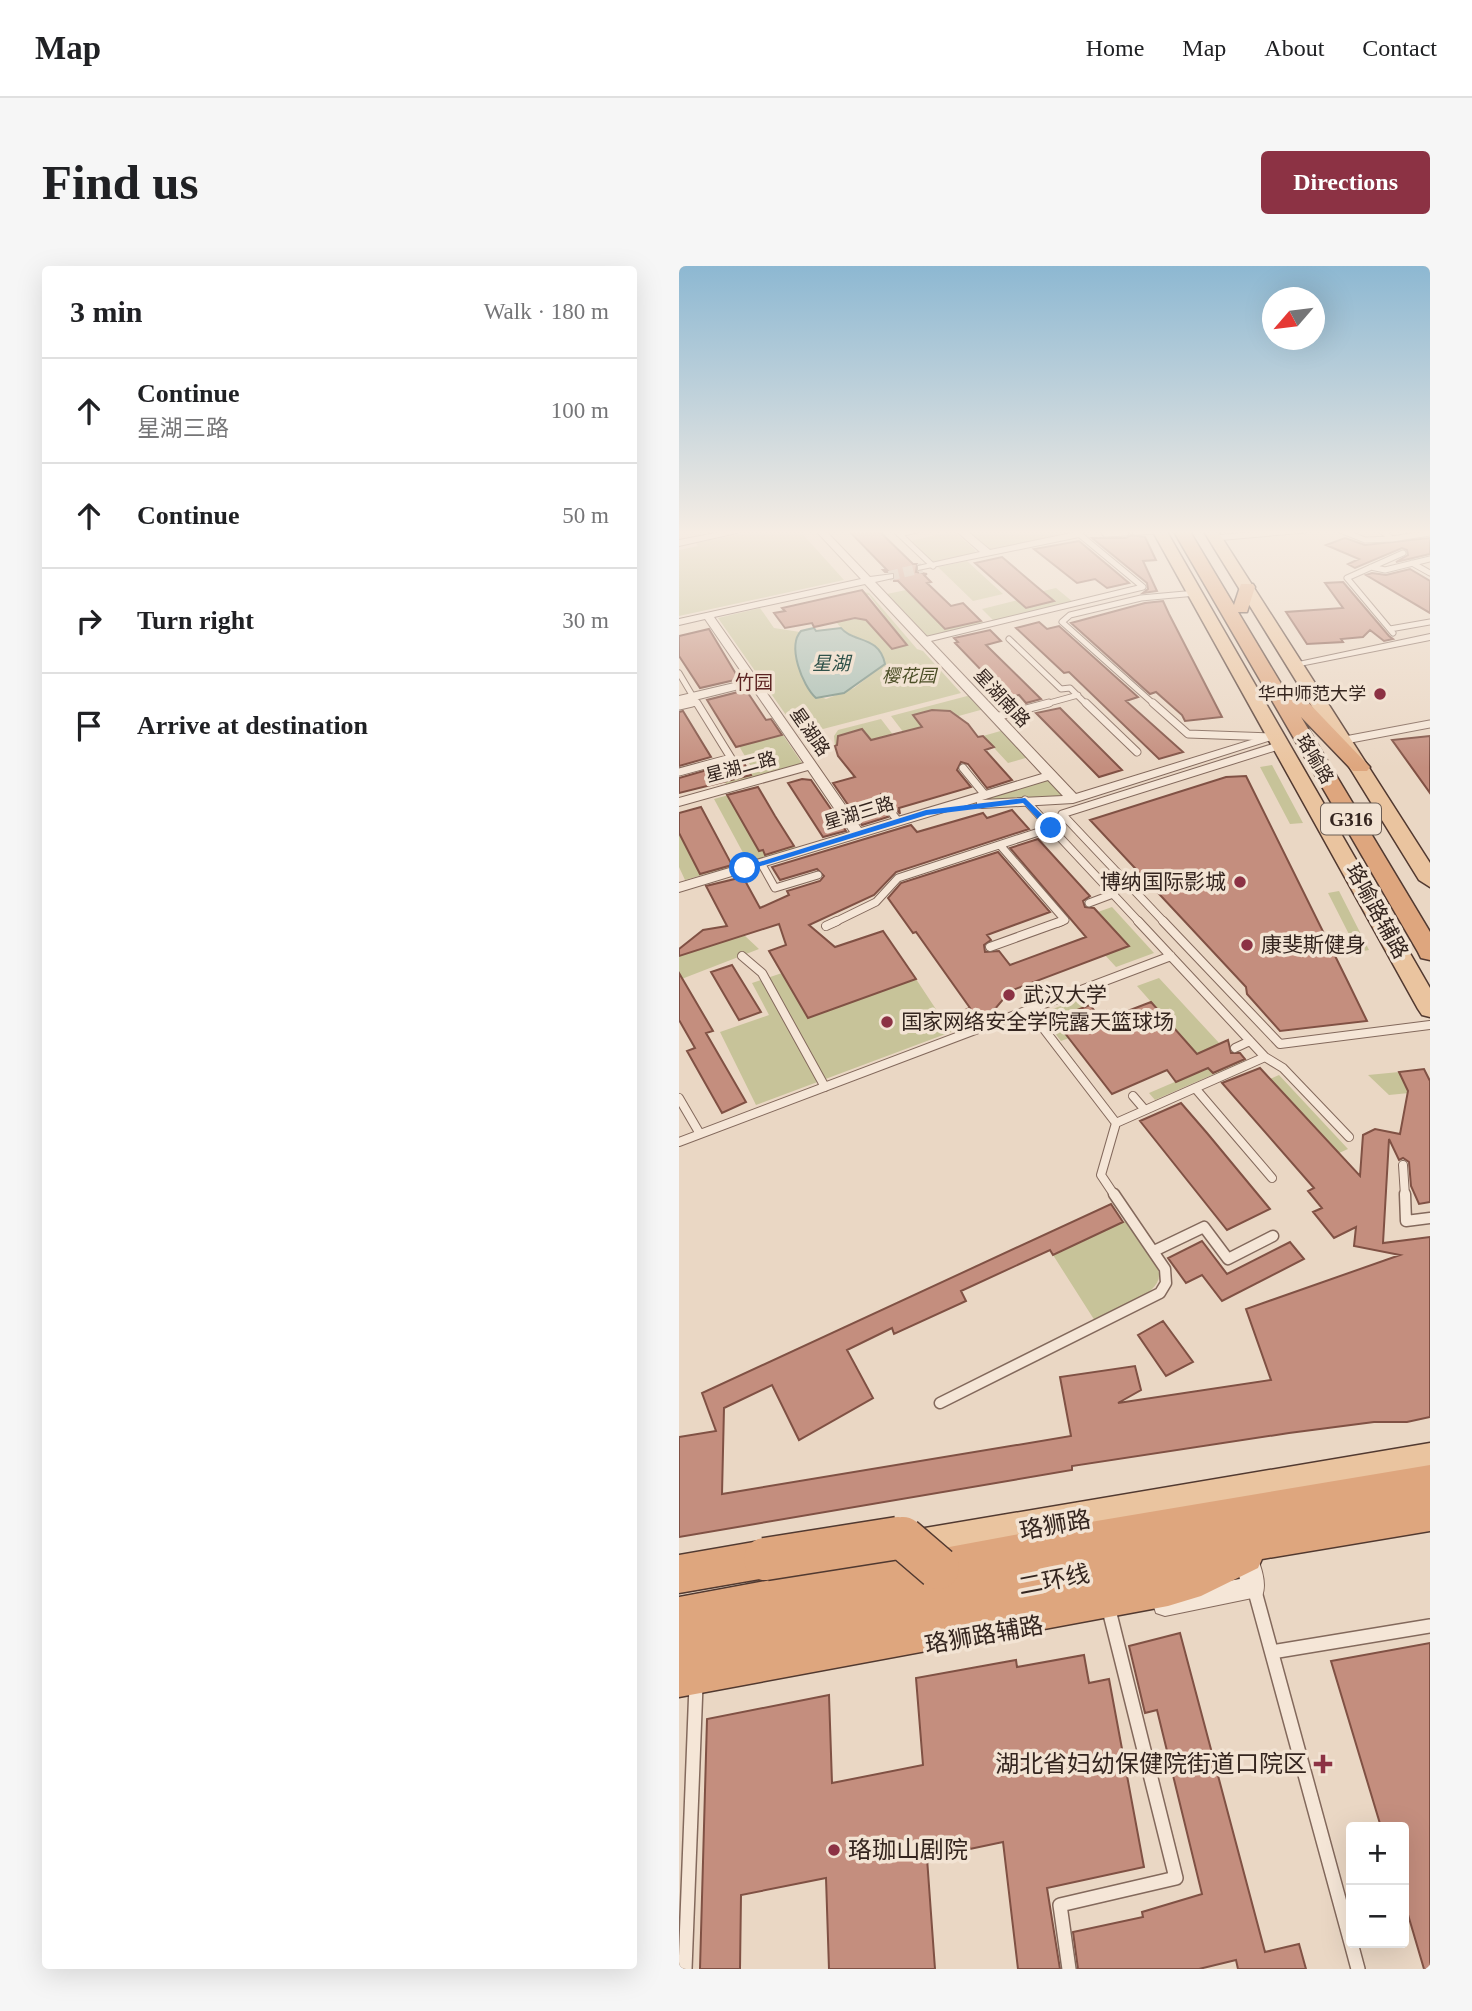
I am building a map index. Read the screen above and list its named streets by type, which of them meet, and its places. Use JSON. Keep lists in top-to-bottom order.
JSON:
{
  "streets": {
    "highway": ["珞喻路", "G316", "二环线"],
    "main road": ["珞喻路辅路", "珞狮路"],
    "street": [
      "星湖南路",
      "星湖路",
      "星湖二路",
      "星湖三路",
      "珞狮路辅路"
    ]
  },
  "crossings": [
    ["星湖南路", "星湖三路"],
    ["星湖路", "星湖二路"],
    ["星湖路", "星湖三路"]
  ],
  "districts": ["竹园"],
  "water": ["星湖"],
  "parks": ["樱花园"],
  "places": {
    "other": [
      "华中师范大学",
      "博纳国际影城",
      "康斐斯健身",
      "武汉大学",
      "国家网络安全学院露天篮球场",
      "珞珈山剧院"
    ],
    "health": ["湖北省妇幼保健院街道口院区"]
  },
  "north": "bottom left",
  "page": {
    "header": "Map",
    "nav": [
      "Home",
      "Map",
      "About",
      "Contact"
    ],
    "buttons": "Directions",
    "title": "Find us",
    "heading": ["3 min", "Walk · 180 m"],
    "list": [
      ["Continue", "星湖三路", "100 m"],
      ["Continue", "50 m"],
      ["Turn right", "30 m"],
      "Arrive at destination"
    ],
    "map_buttons": ["+", "−"]
  }
}
